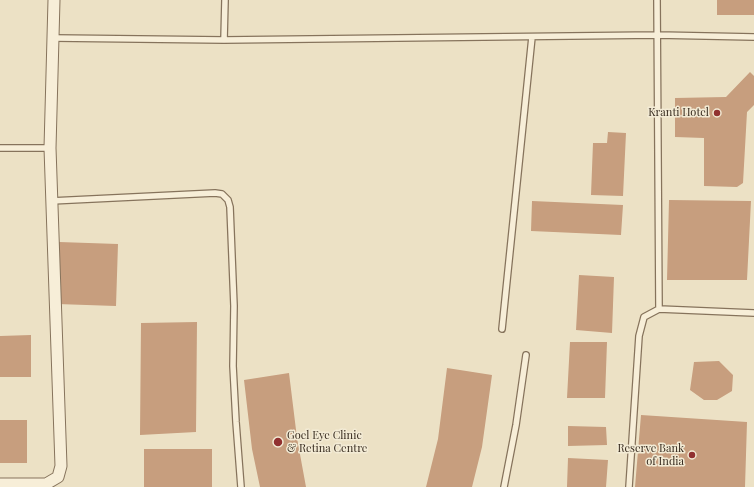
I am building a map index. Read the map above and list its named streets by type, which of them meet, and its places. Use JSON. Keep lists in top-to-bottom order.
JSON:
{
  "places": ["Kranti Hotel", "Goel Eye Clinic & Retina Centre", "Reserve Bank of India"]
}
